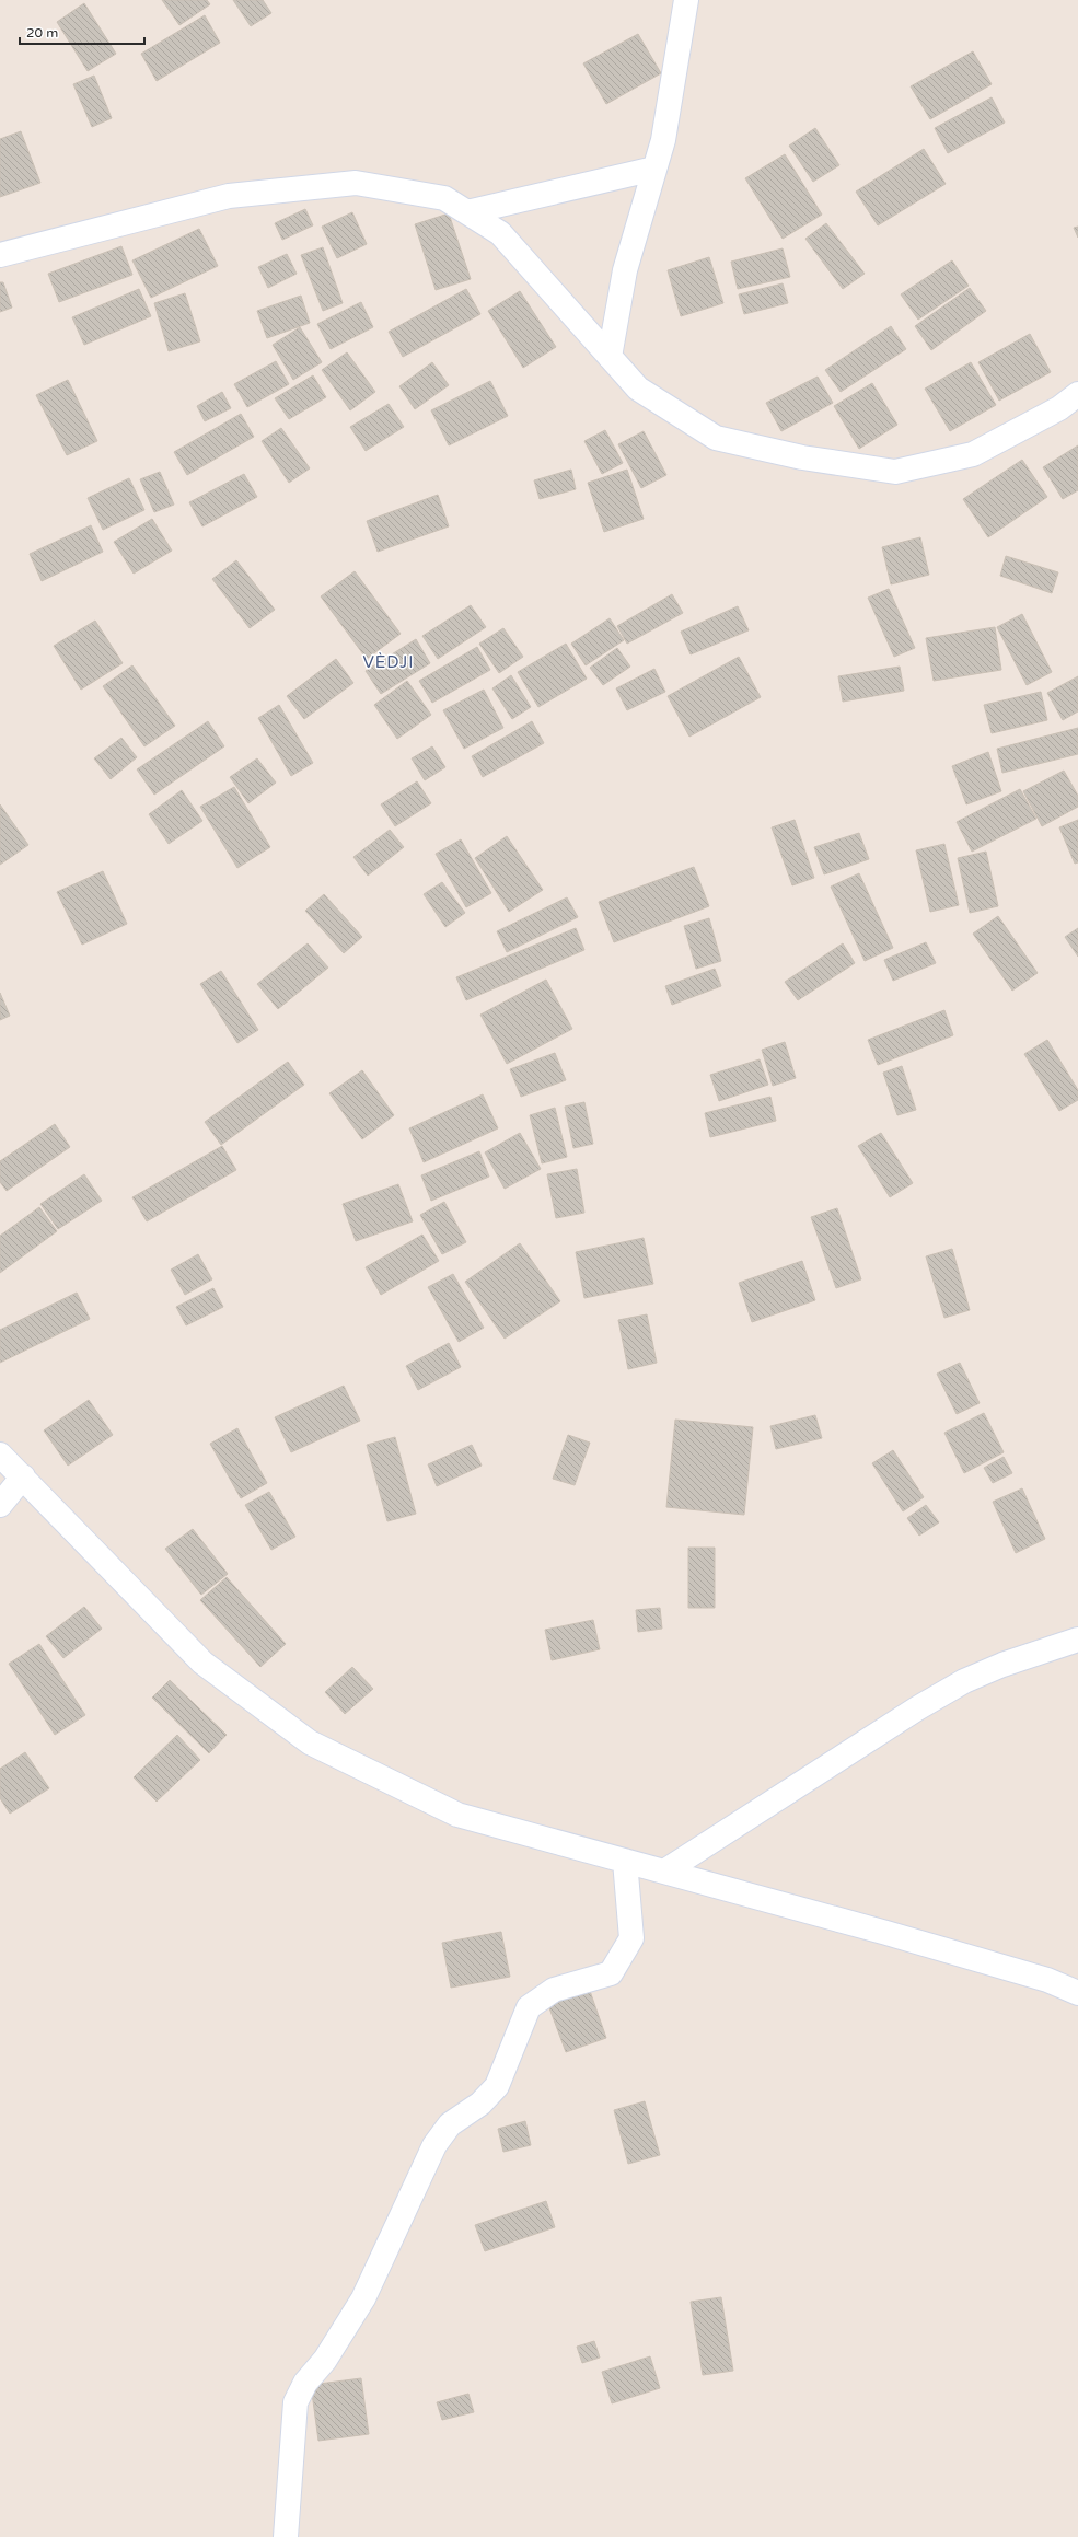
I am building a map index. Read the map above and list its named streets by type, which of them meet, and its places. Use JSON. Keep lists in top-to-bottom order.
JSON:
{
  "districts": ["VÈDJI"],
  "scale_bar": "20 m"
}
